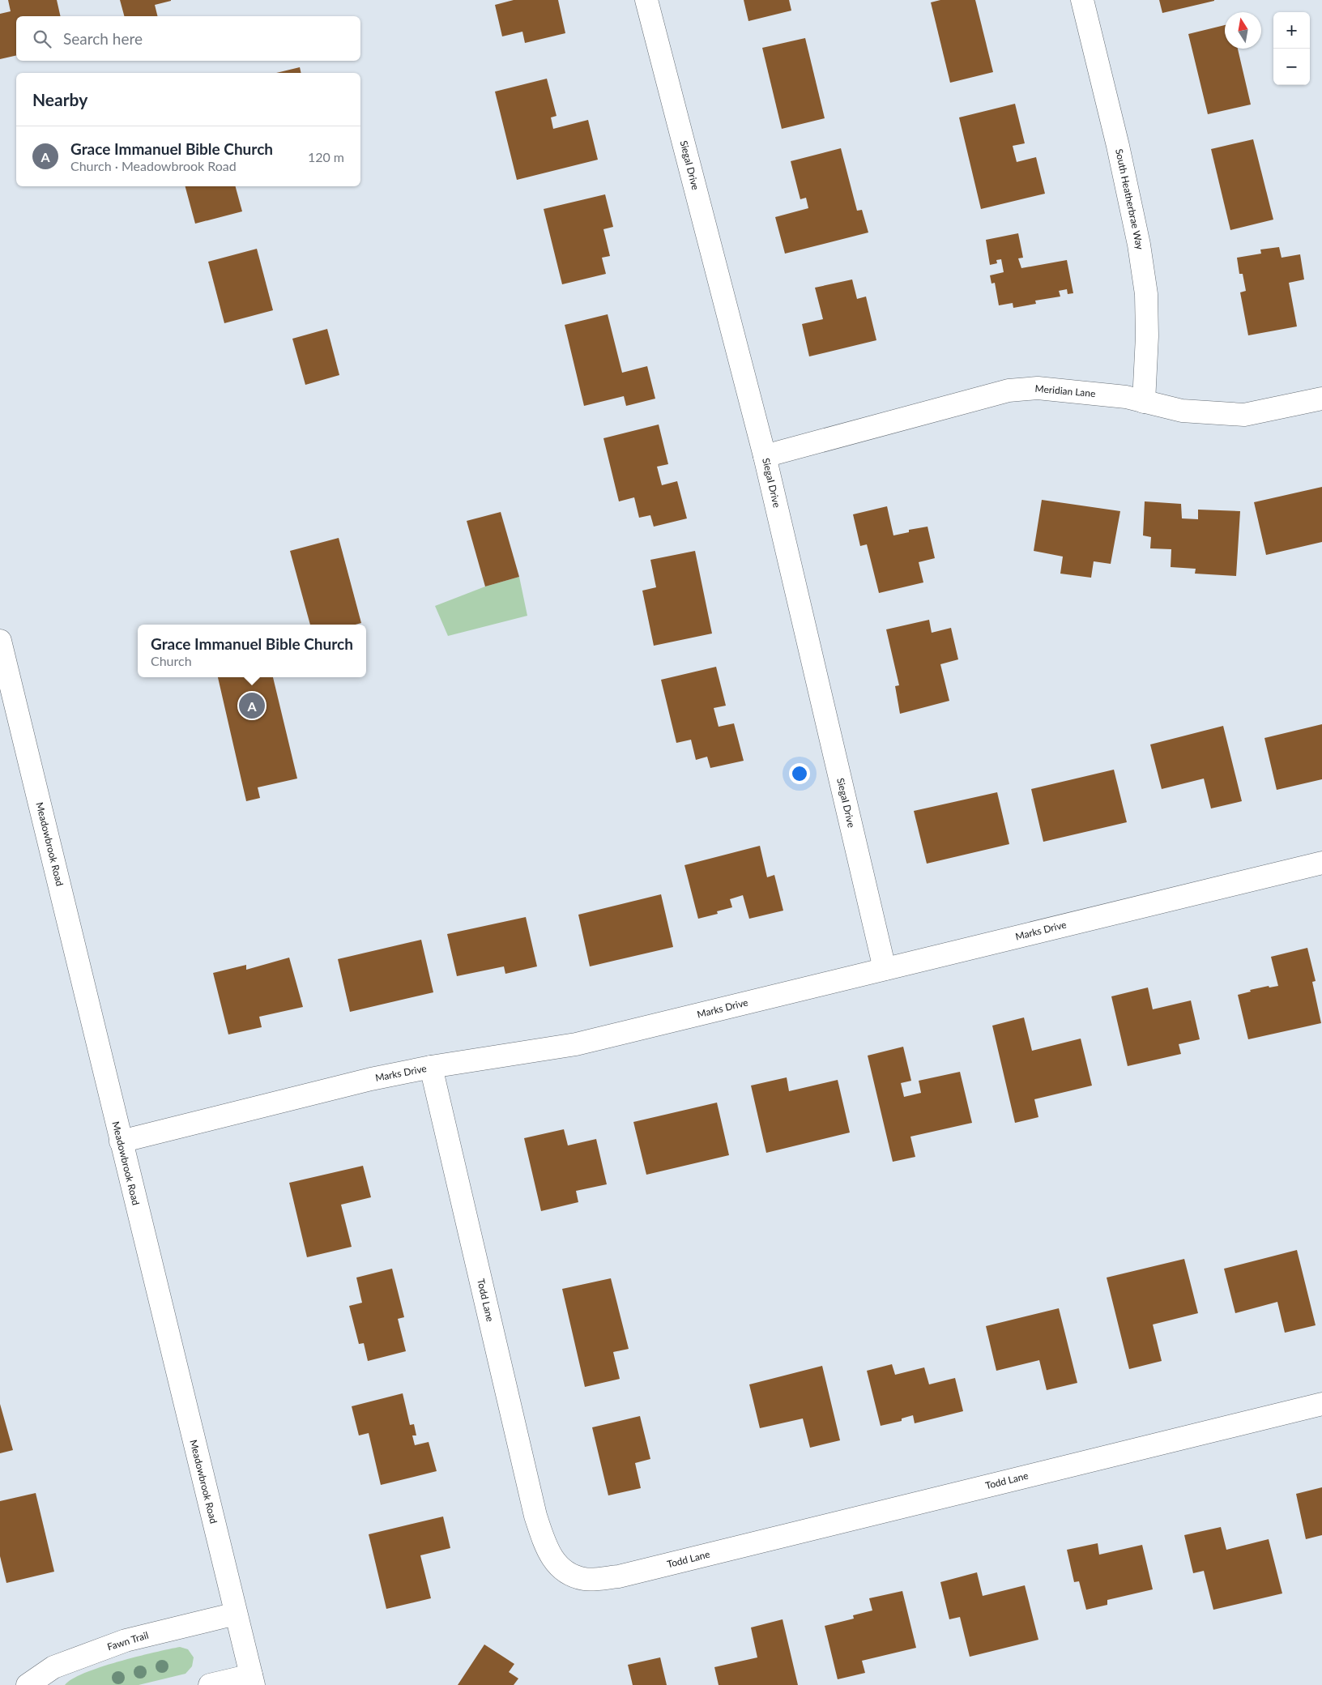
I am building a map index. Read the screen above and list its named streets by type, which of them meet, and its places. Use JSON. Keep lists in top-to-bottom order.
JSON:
{
  "streets": {
    "street": [
      "Siegal Drive",
      "South Heatherbrae Way",
      "Meridian Lane",
      "Meadowbrook Road",
      "Marks Drive",
      "Todd Lane",
      "Fawn Trail"
    ]
  },
  "crossings": [
    ["Siegal Drive", "Meridian Lane"],
    ["Siegal Drive", "Marks Drive"],
    ["South Heatherbrae Way", "Meridian Lane"],
    ["Meadowbrook Road", "Marks Drive"],
    ["Meadowbrook Road", "Fawn Trail"],
    ["Marks Drive", "Todd Lane"]
  ],
  "north": "top",
  "page": {
    "map_buttons": ["+", "−"],
    "search": "Search here",
    "heading": "Nearby",
    "list": [
      {
        "mark": "A",
        "name": "Grace Immanuel Bible Church",
        "note": "Church · Meadowbrook Road",
        "value": "120 m"
      }
    ],
    "popup": ["Grace Immanuel Bible Church", "Church"],
    "pins": "A"
  }
}
